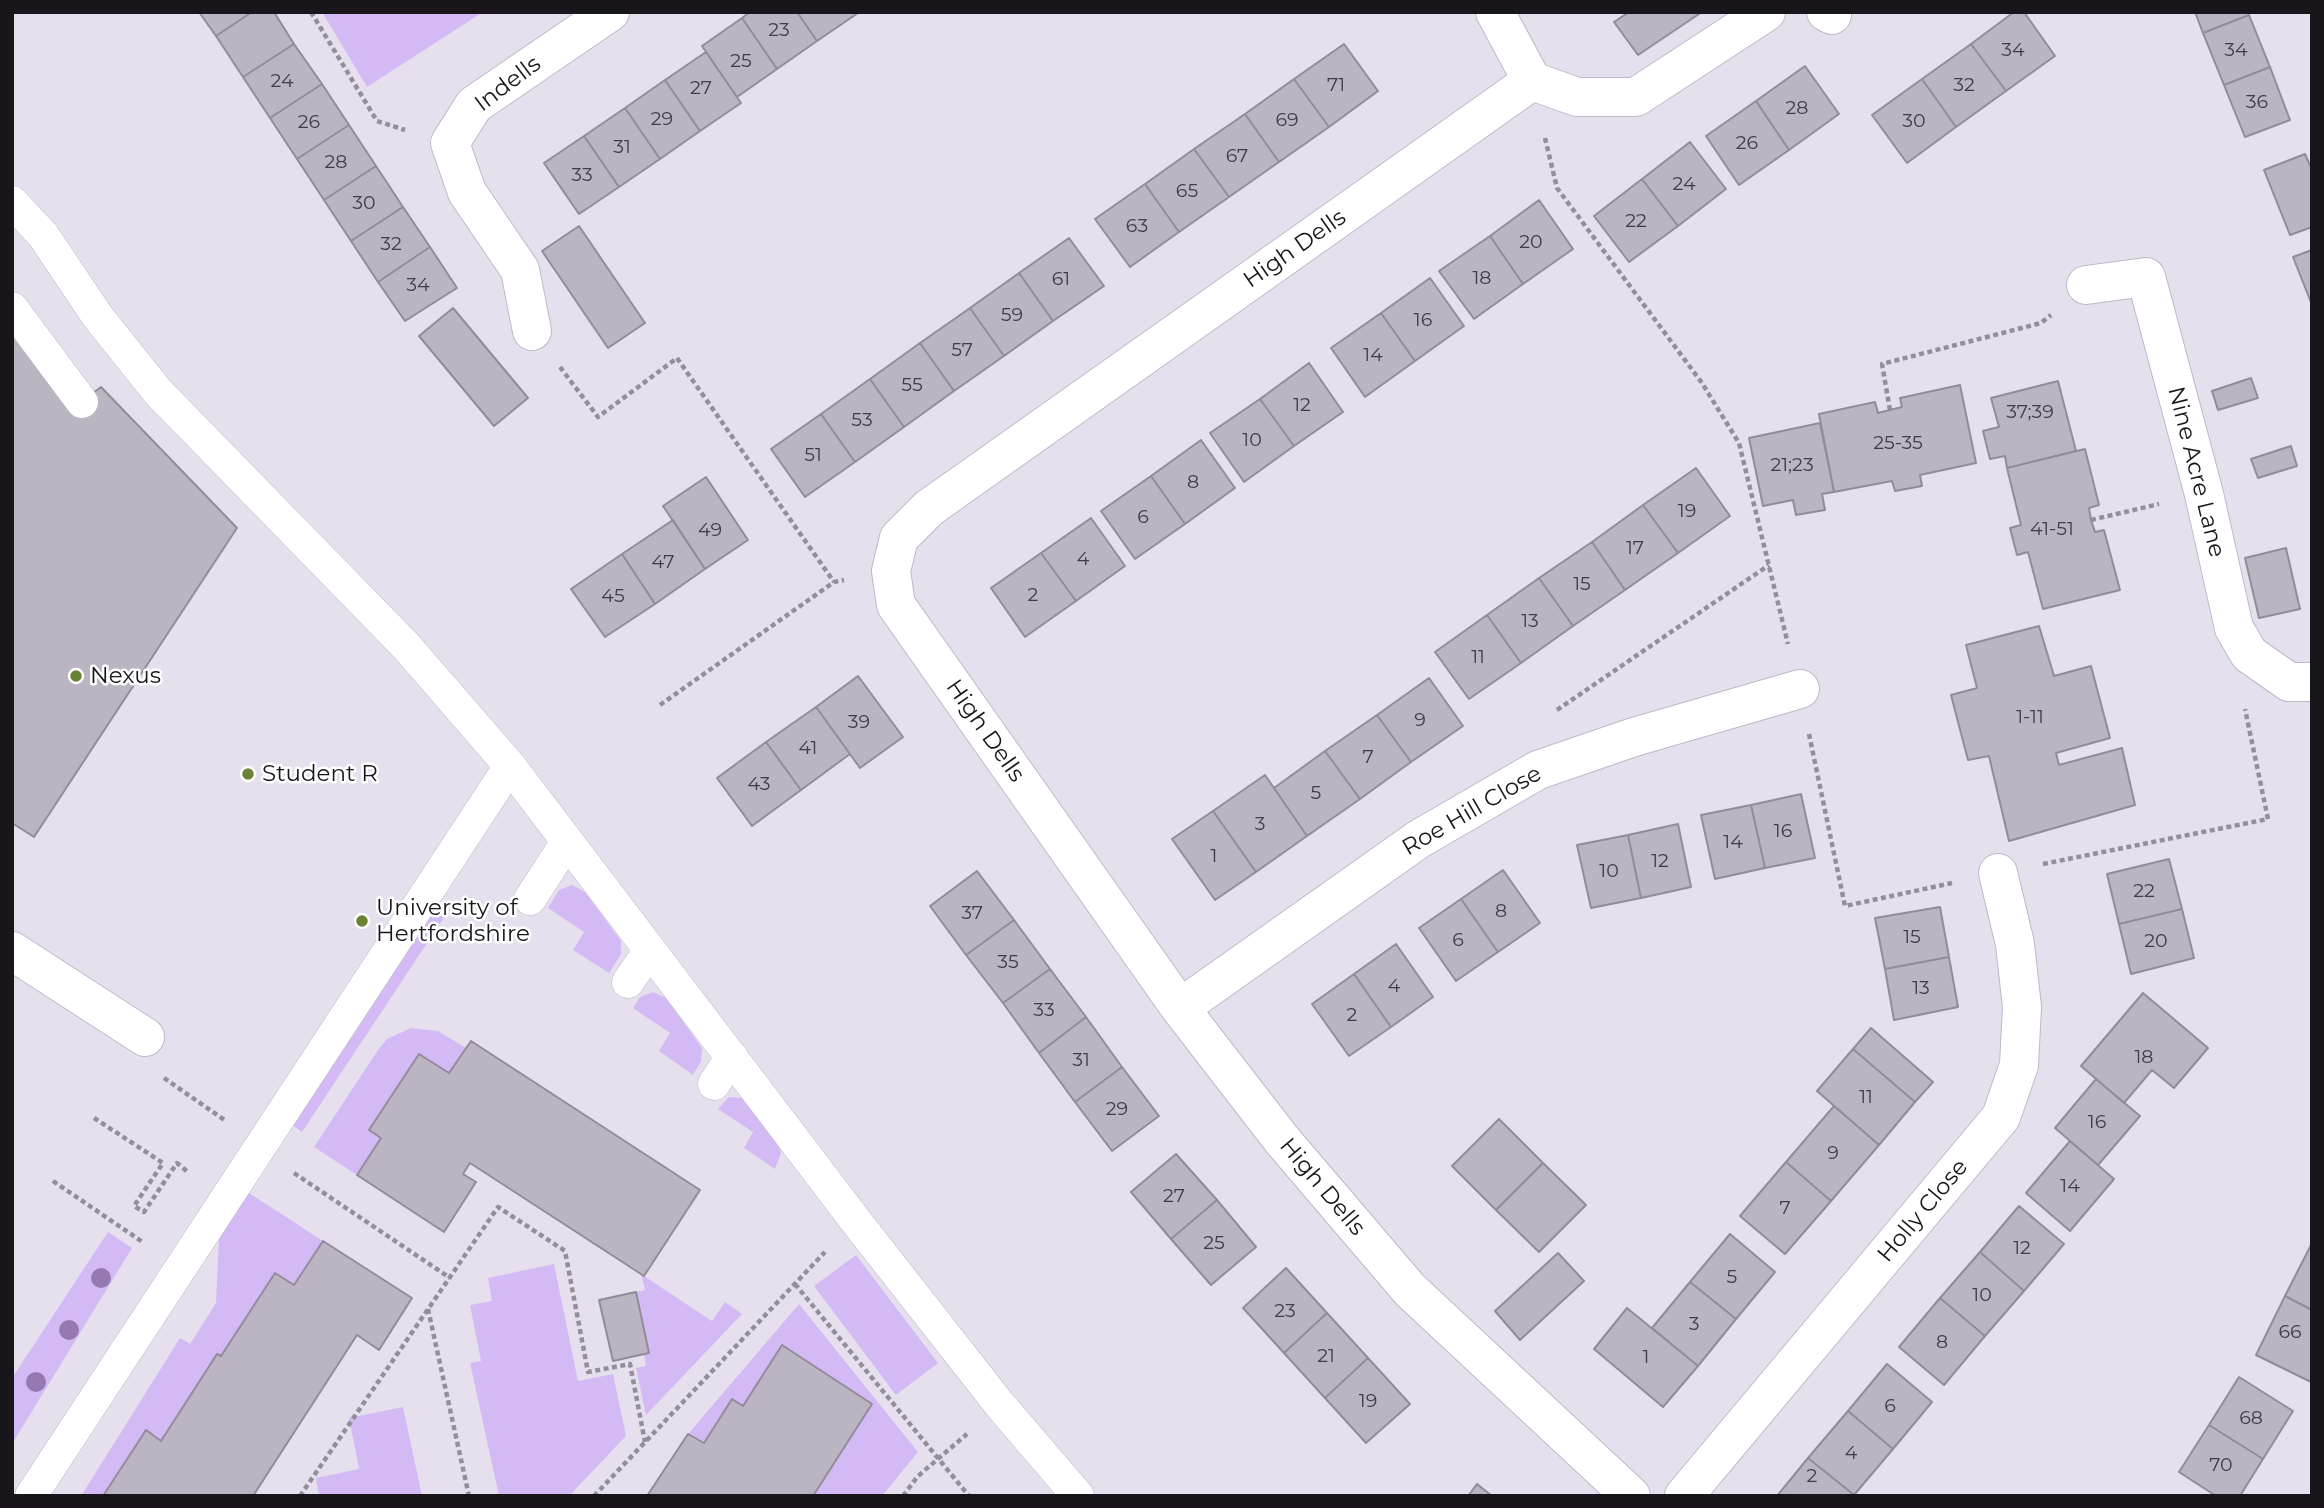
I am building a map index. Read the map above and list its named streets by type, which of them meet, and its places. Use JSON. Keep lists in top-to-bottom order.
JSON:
{
  "streets": {
    "street": [
      "Indells",
      "High Dells",
      "Nine Acre Lane",
      "Roe Hill Close",
      "Holly Close"
    ]
  },
  "crossings": [
    ["High Dells", "Roe Hill Close"]
  ],
  "places": ["Nexus", "Student R", "University of Hertfordshire"],
  "house_numbers": [
    "23",
    "34",
    "34",
    "25",
    "24",
    "71",
    "32",
    "27",
    "36",
    "28",
    "29",
    "69",
    "30",
    "26",
    "26",
    "31",
    "67",
    "28",
    "33",
    "24",
    "65",
    "30",
    "22",
    "63",
    "20",
    "32",
    "18",
    "61",
    "34",
    "59",
    "16",
    "57",
    "14",
    "55",
    "12",
    "37;39",
    "53",
    "10",
    "25-35",
    "51",
    "21;23",
    "8",
    "19",
    "6",
    "41-51",
    "49",
    "17",
    "4",
    "47",
    "15",
    "2",
    "45",
    "13",
    "11",
    "1-11",
    "9",
    "39",
    "41",
    "7",
    "43",
    "5",
    "3",
    "16",
    "14",
    "1",
    "12",
    "10",
    "22",
    "8",
    "37",
    "15",
    "6",
    "20",
    "35",
    "4",
    "13",
    "33",
    "2",
    "18",
    "31",
    "11",
    "29",
    "16",
    "9",
    "14",
    "27",
    "7",
    "25",
    "12",
    "5",
    "10",
    "23",
    "3",
    "66",
    "8",
    "21",
    "1",
    "19",
    "6",
    "68",
    "4",
    "70",
    "2"
  ]
}
